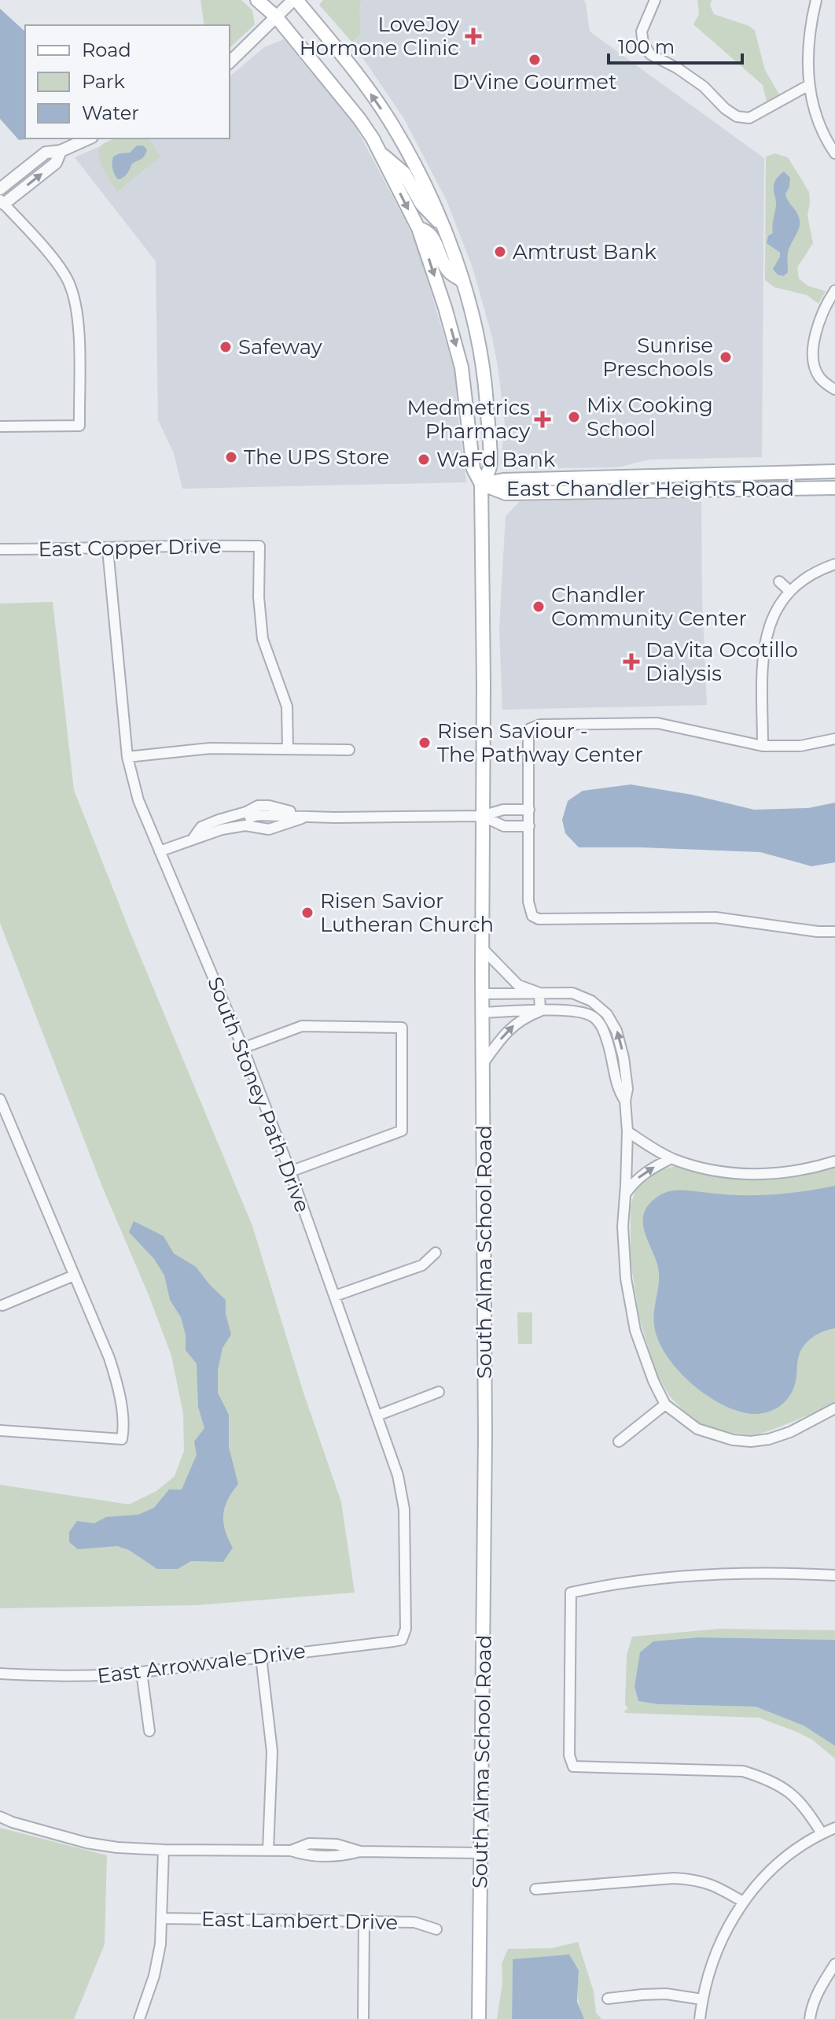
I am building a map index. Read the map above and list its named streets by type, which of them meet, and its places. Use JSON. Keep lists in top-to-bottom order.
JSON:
{
  "streets": {
    "main road": ["East Chandler Heights Road", "South Alma School Road"],
    "street": [
      "East Copper Drive",
      "South Stoney Path Drive",
      "East Arrowvale Drive",
      "East Lambert Drive"
    ]
  },
  "crossings": [
    ["East Chandler Heights Road", "South Alma School Road"],
    ["East Copper Drive", "South Stoney Path Drive"],
    ["South Stoney Path Drive", "East Arrowvale Drive"]
  ],
  "places": {
    "health": ["LoveJoy Hormone Clinic", "Medmetrics Pharmacy", "DaVita Ocotillo Dialysis"],
    "other": [
      "D'Vine Gourmet",
      "Amtrust Bank",
      "Safeway",
      "Sunrise Preschools",
      "Mix Cooking School",
      "The UPS Store",
      "WaFd Bank",
      "Chandler Community Center",
      "Risen Saviour - The Pathway Center",
      "Risen Savior Lutheran Church"
    ]
  },
  "legend": ["Road", "Park", "Water"],
  "scale_bar": "100 m"
}
